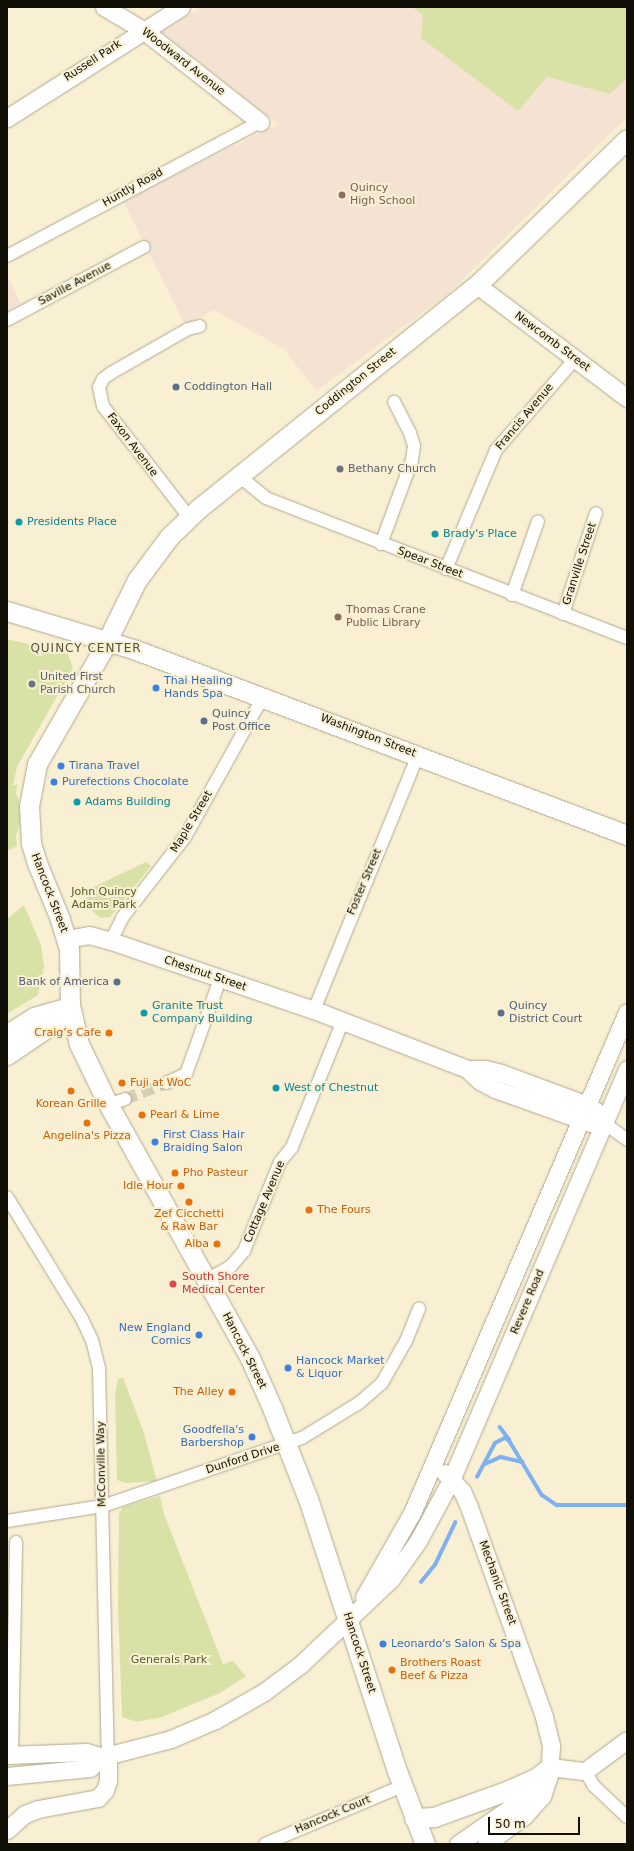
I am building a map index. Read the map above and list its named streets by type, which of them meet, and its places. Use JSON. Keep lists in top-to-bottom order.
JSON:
{
  "streets": {
    "main road": ["Coddington Street", "Washington Street", "Hancock Street"],
    "street": [
      "Russell Park",
      "Woodward Avenue",
      "Huntly Road",
      "Saville Avenue",
      "Newcomb Street",
      "Francis Avenue",
      "Faxon Avenue",
      "Spear Street",
      "Granville Street",
      "Maple Street",
      "Foster Street",
      "Chestnut Street",
      "Cottage Avenue",
      "Revere Road",
      "Dunford Drive",
      "McConville Way",
      "Mechanic Street",
      "Hancock Court"
    ]
  },
  "crossings": [
    ["Russell Park", "Woodward Avenue"],
    ["Woodward Avenue", "Huntly Road"],
    ["Newcomb Street", "Coddington Street"],
    ["Newcomb Street", "Francis Avenue"],
    ["Coddington Street", "Faxon Avenue"],
    ["Coddington Street", "Spear Street"],
    ["Coddington Street", "Washington Street"],
    ["Coddington Street", "Hancock Street"],
    ["Francis Avenue", "Spear Street"],
    ["Spear Street", "Granville Street"],
    ["Washington Street", "Maple Street"],
    ["Washington Street", "Foster Street"],
    ["Washington Street", "Hancock Street"],
    ["Maple Street", "Chestnut Street"],
    ["Foster Street", "Chestnut Street"],
    ["Hancock Street", "Chestnut Street"],
    ["Hancock Street", "Cottage Avenue"],
    ["Hancock Street", "Revere Road"],
    ["Hancock Street", "Dunford Drive"],
    ["Hancock Street", "Hancock Court"],
    ["Chestnut Street", "Cottage Avenue"],
    ["Revere Road", "Mechanic Street"],
    ["Dunford Drive", "McConville Way"]
  ],
  "districts": ["QUINCY CENTER"],
  "parks": ["John Quincy Adams Park", "Generals Park"],
  "places": [
    "Quincy High School",
    "Coddington Hall",
    "Bethany Church",
    "Presidents Place",
    "Brady's Place",
    "Thomas Crane Public Library",
    "United First Parish Church",
    "Thai Healing Hands Spa",
    "Quincy Post Office",
    "Tirana Travel",
    "Purefections Chocolate",
    "Adams Building",
    "Bank of America",
    "Granite Trust Company Building",
    "Quincy District Court",
    "Craig’s Cafe",
    "Fuji at WoC",
    "West of Chestnut",
    "Korean Grille",
    "Pearl & Lime",
    "Angelina's Pizza",
    "First Class Hair Braiding Salon",
    "Pho Pasteur",
    "Idle Hour",
    "Zef Cicchetti & Raw Bar",
    "The Fours",
    "Alba",
    "South Shore Medical Center",
    "New England Comics",
    "Hancock Market & Liquor",
    "The Alley",
    "Goodfella's Barbershop",
    "Leonardo's Salon & Spa",
    "Brothers Roast Beef & Pizza"
  ],
  "scale_bar": "50 m"
}
